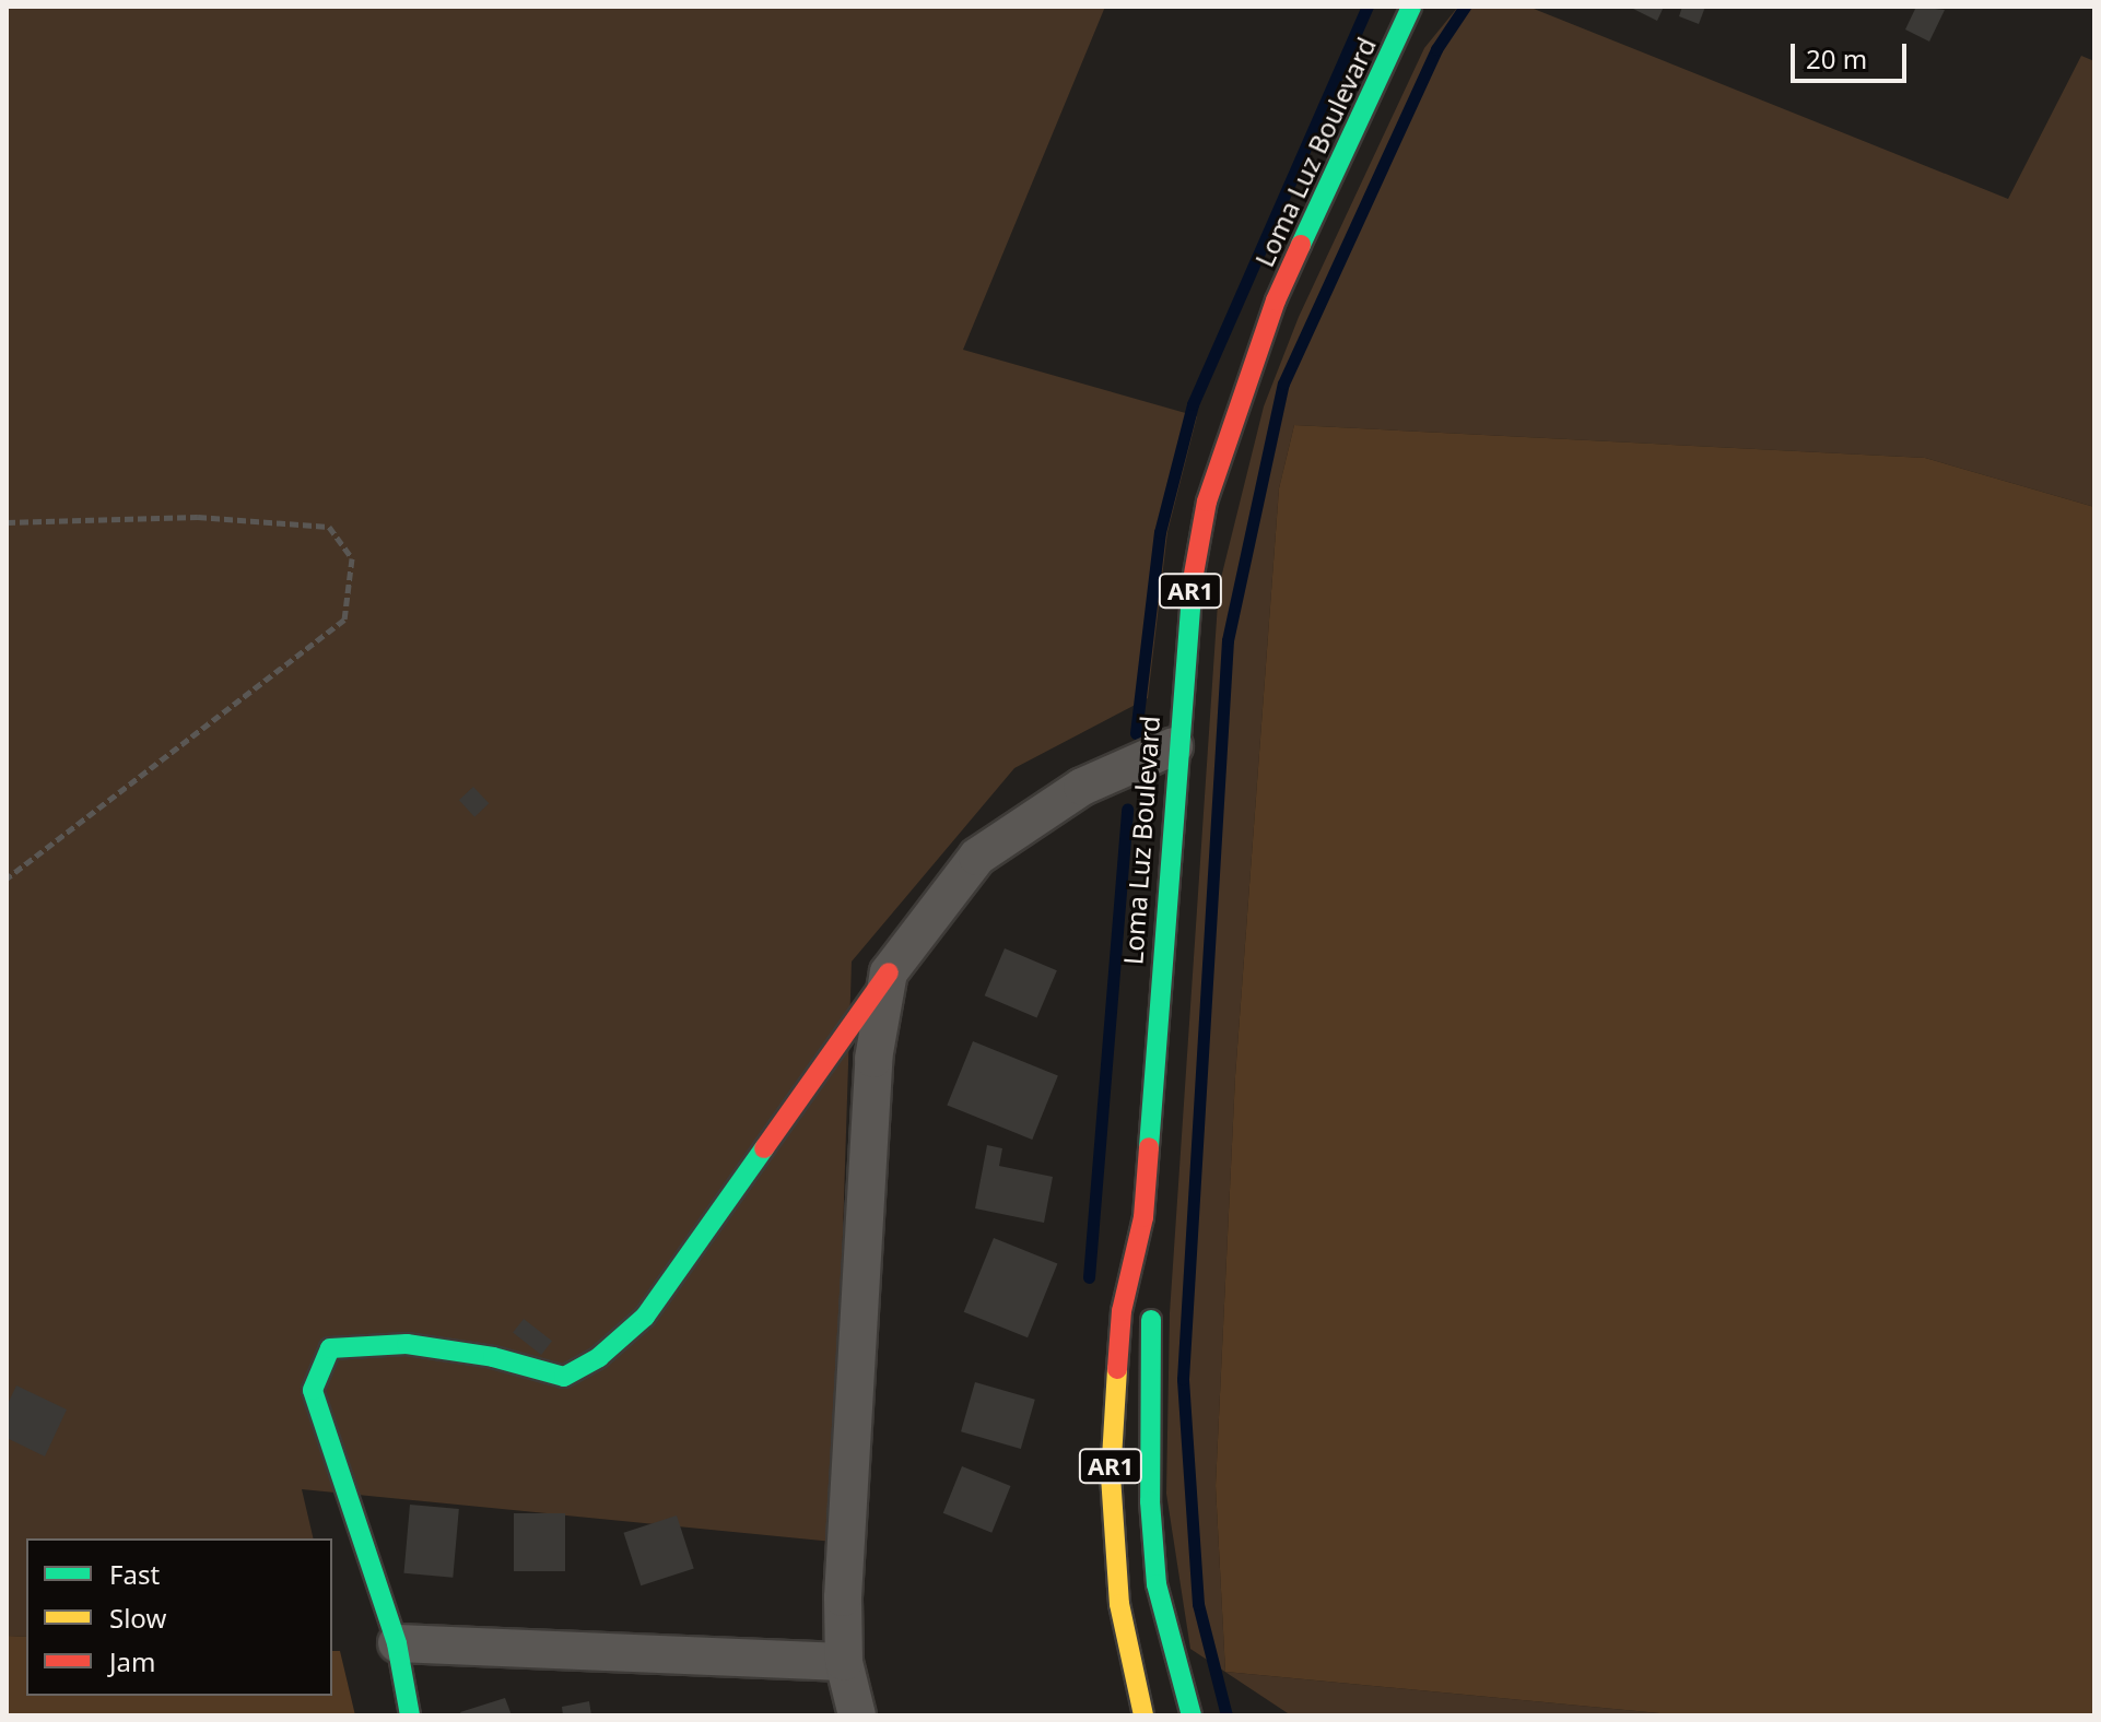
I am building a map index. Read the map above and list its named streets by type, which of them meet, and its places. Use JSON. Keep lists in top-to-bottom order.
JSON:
{
  "streets": {
    "main road": ["Loma Luz Boulevard", "AR1"]
  },
  "crossings": [
    ["Loma Luz Boulevard", "AR1"]
  ],
  "legend": ["Fast", "Slow", "Jam"],
  "scale_bar": "20 m"
}
